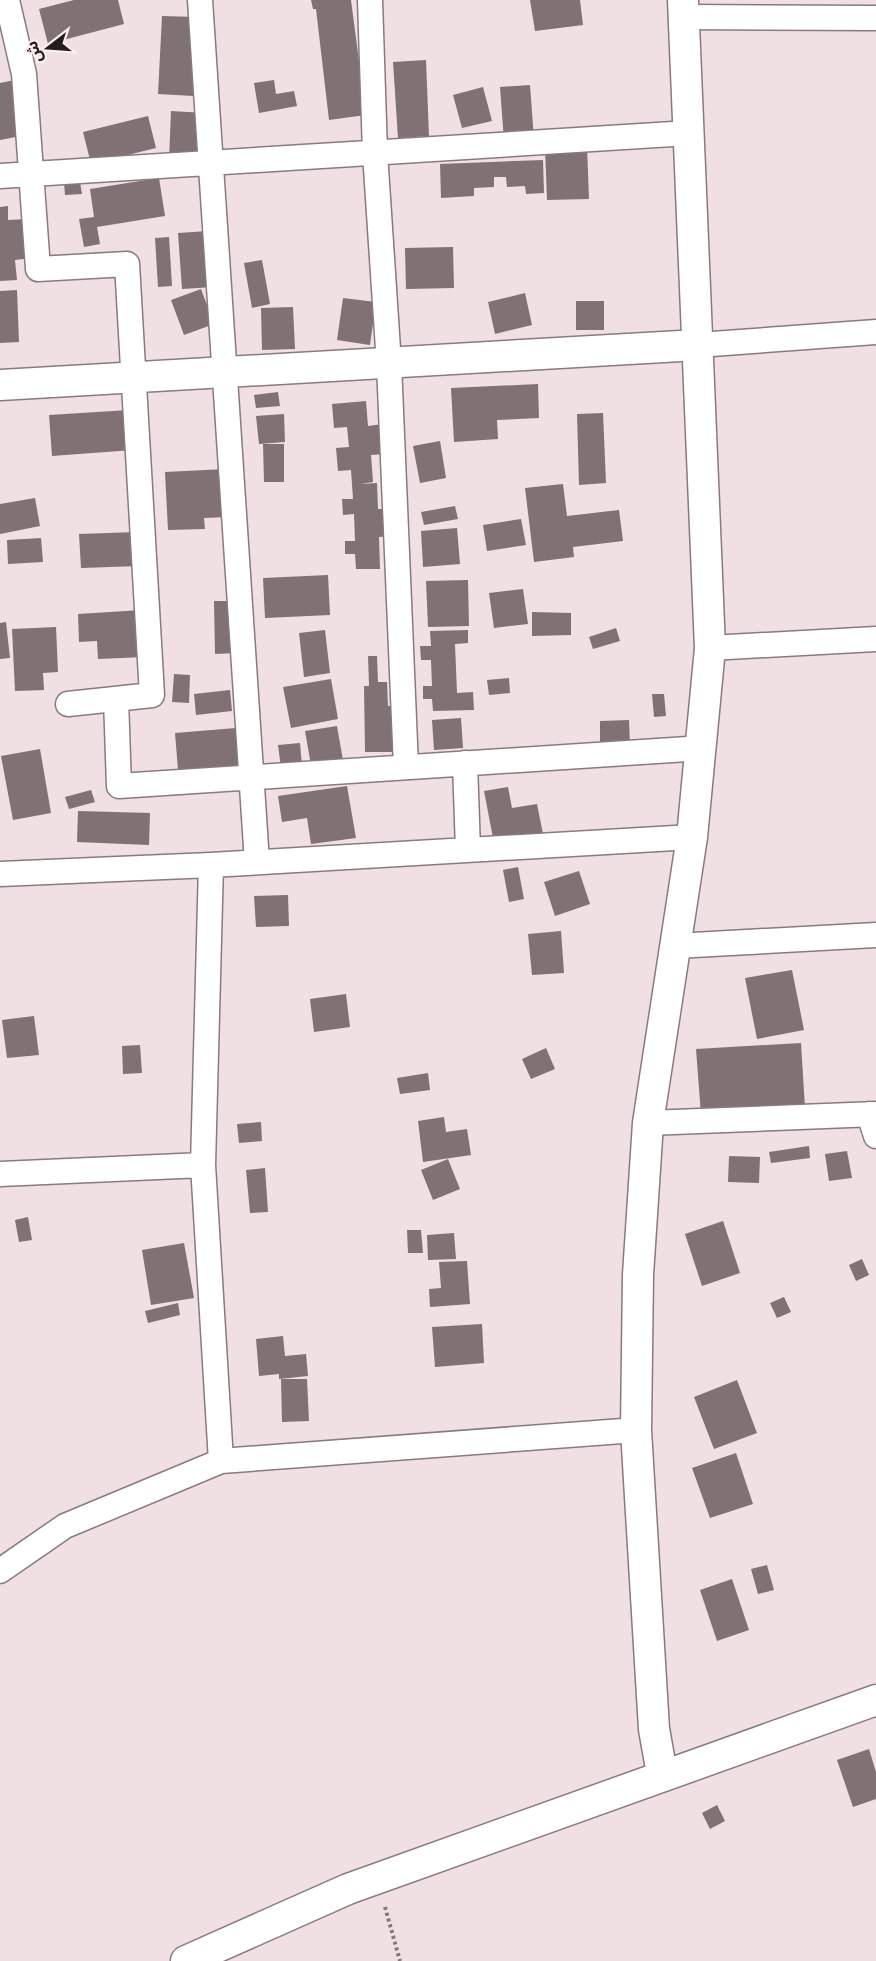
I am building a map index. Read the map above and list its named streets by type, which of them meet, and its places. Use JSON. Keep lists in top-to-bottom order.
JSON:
{
  "north": "left"
}
